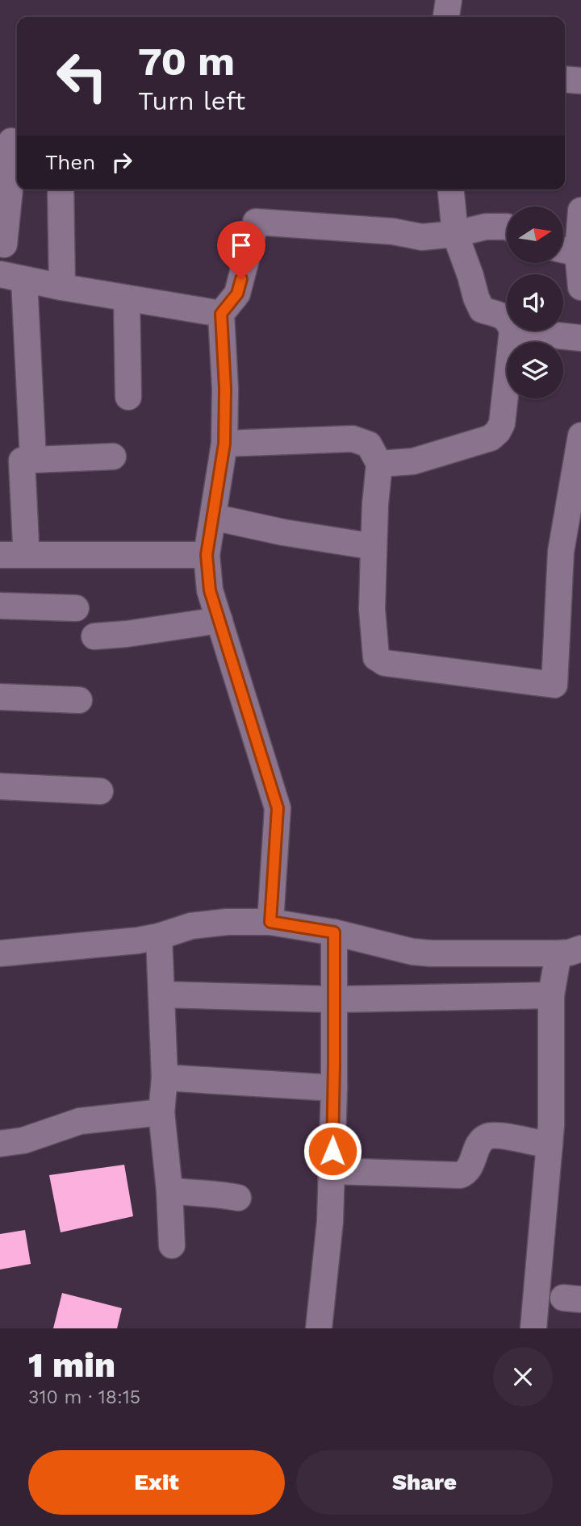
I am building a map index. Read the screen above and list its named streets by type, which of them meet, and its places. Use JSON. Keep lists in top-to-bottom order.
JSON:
{
  "north": "right",
  "page": {
    "turn": ["70 m", "Turn left"],
    "then": "Then",
    "heading": ["1 min", "310 m · 18:15"],
    "buttons": ["Exit", "Share"]
  }
}
